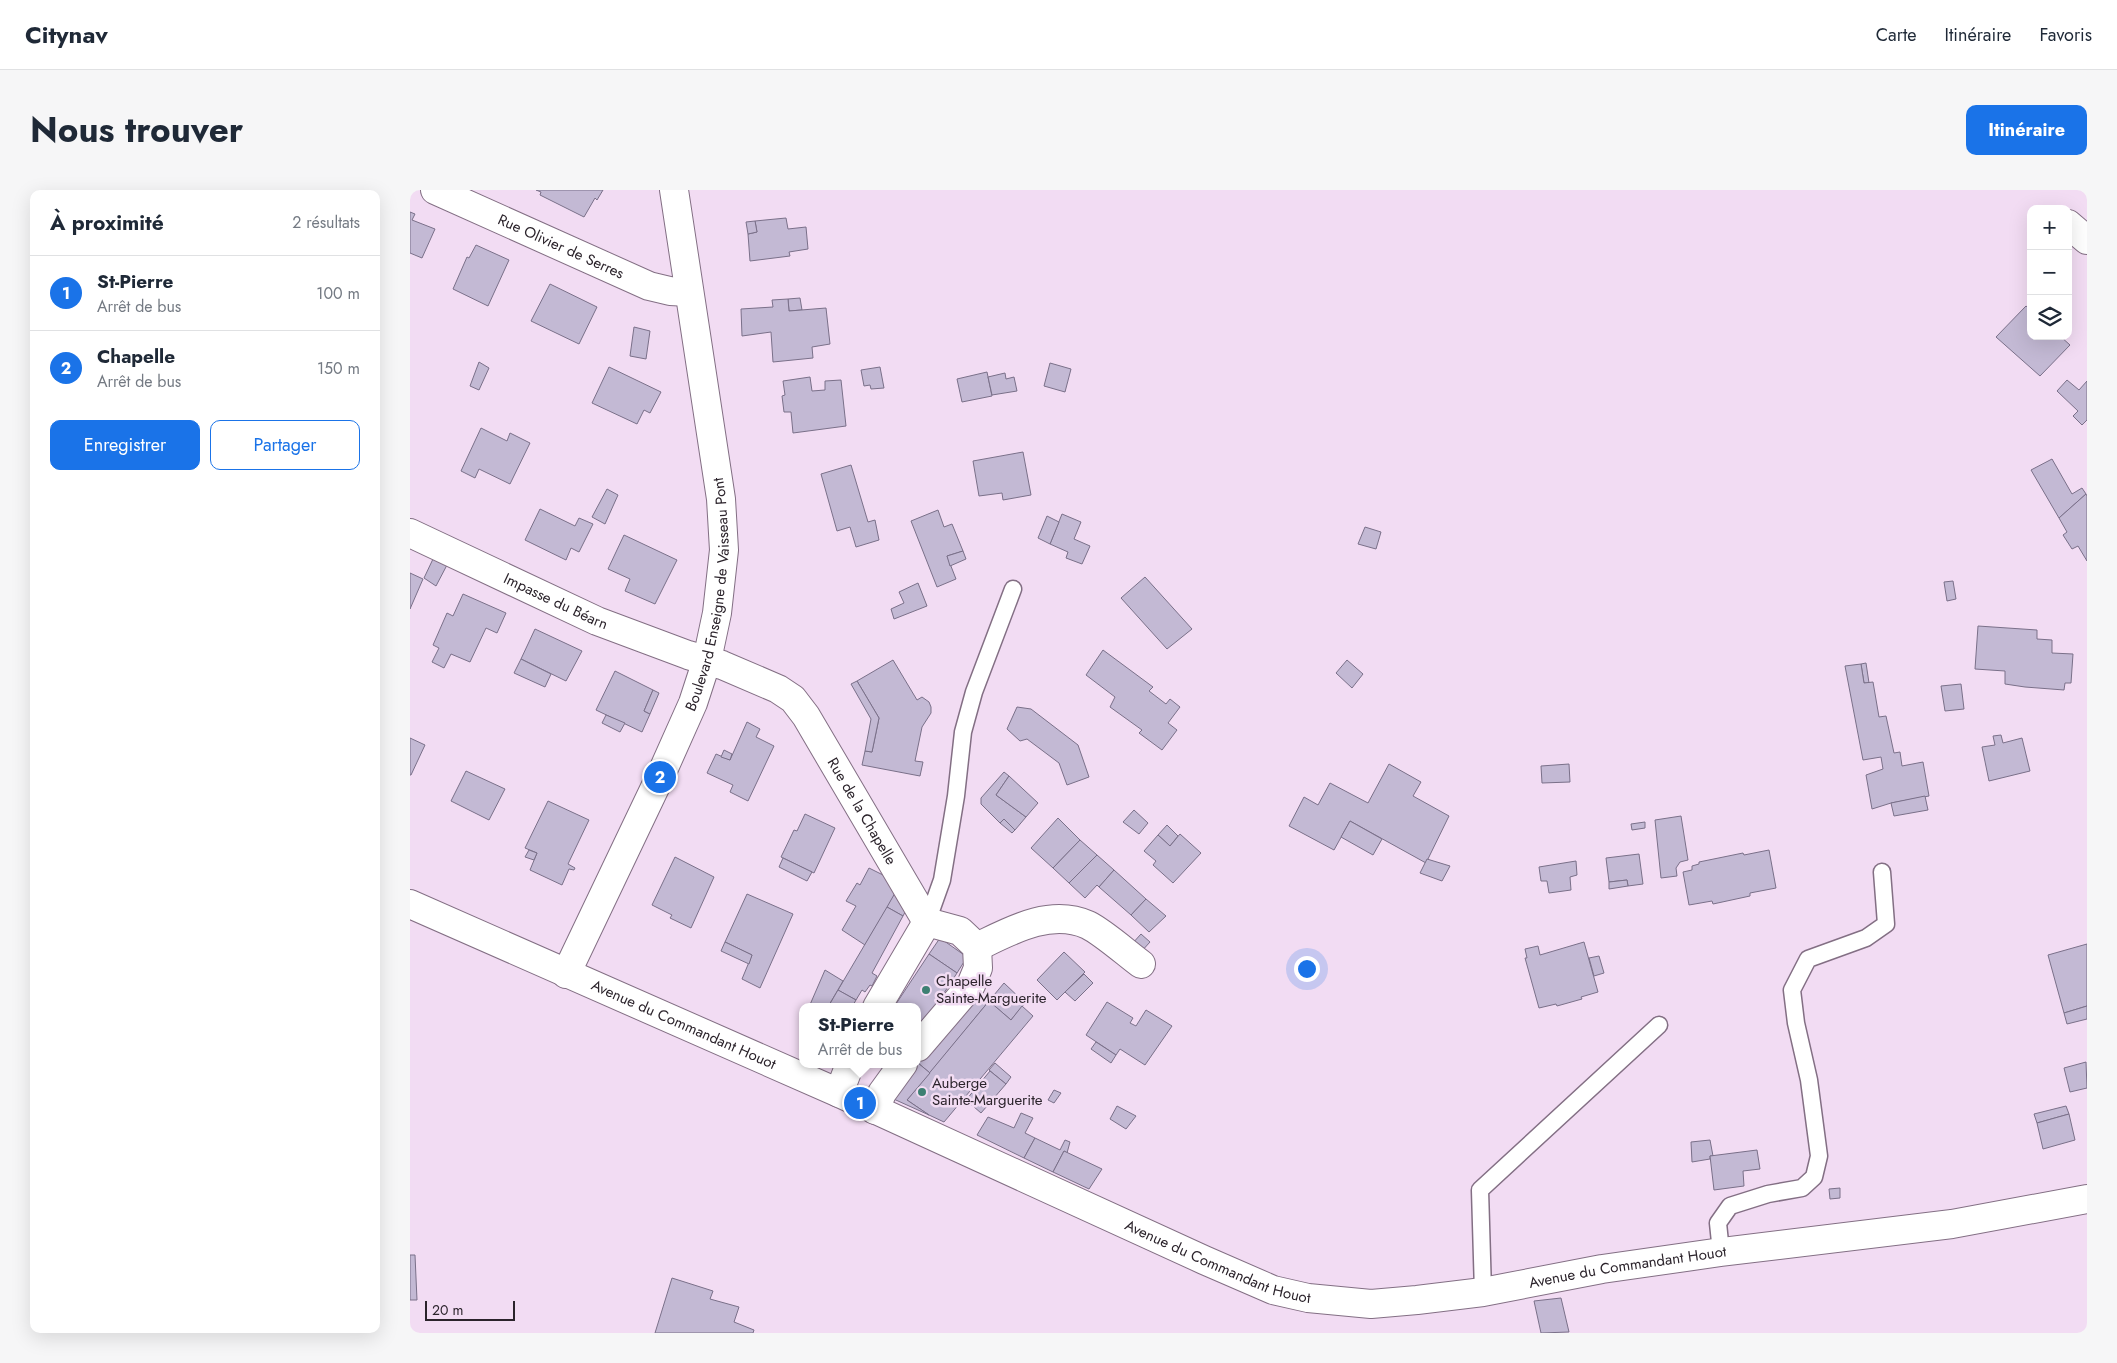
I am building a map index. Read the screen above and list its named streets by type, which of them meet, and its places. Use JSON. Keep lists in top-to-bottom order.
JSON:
{
  "streets": {
    "street": [
      "Rue Olivier de Serres",
      "Boulevard Enseigne de Vaisseau Pont",
      "Impasse du Béarn",
      "Rue de la Chapelle",
      "Avenue du Commandant Houot"
    ]
  },
  "crossings": [
    ["Rue Olivier de Serres", "Boulevard Enseigne de Vaisseau Pont"],
    ["Boulevard Enseigne de Vaisseau Pont", "Impasse du Béarn"],
    ["Boulevard Enseigne de Vaisseau Pont", "Rue de la Chapelle"],
    ["Boulevard Enseigne de Vaisseau Pont", "Avenue du Commandant Houot"],
    ["Impasse du Béarn", "Rue de la Chapelle"]
  ],
  "places": ["Chapelle Sainte-Marguerite", "Auberge Sainte-Marguerite"],
  "scale_bar": "20 m",
  "page": {
    "header": "Citynav",
    "nav": ["Carte", "Itinéraire", "Favoris"],
    "title": "Nous trouver",
    "buttons": [
      "Itinéraire",
      ["Enregistrer", "Partager"]
    ],
    "heading": ["À proximité", "2 résultats"],
    "map_buttons": ["+", "−"],
    "list": [
      {
        "mark": "1",
        "name": "St-Pierre",
        "note": "Arrêt de bus",
        "value": "100 m"
      },
      {
        "mark": "2",
        "name": "Chapelle",
        "note": "Arrêt de bus",
        "value": "150 m"
      }
    ],
    "pins": ["2", "1"],
    "popup": ["St-Pierre", "Arrêt de bus"],
    "scale": "20 m"
  }
}
